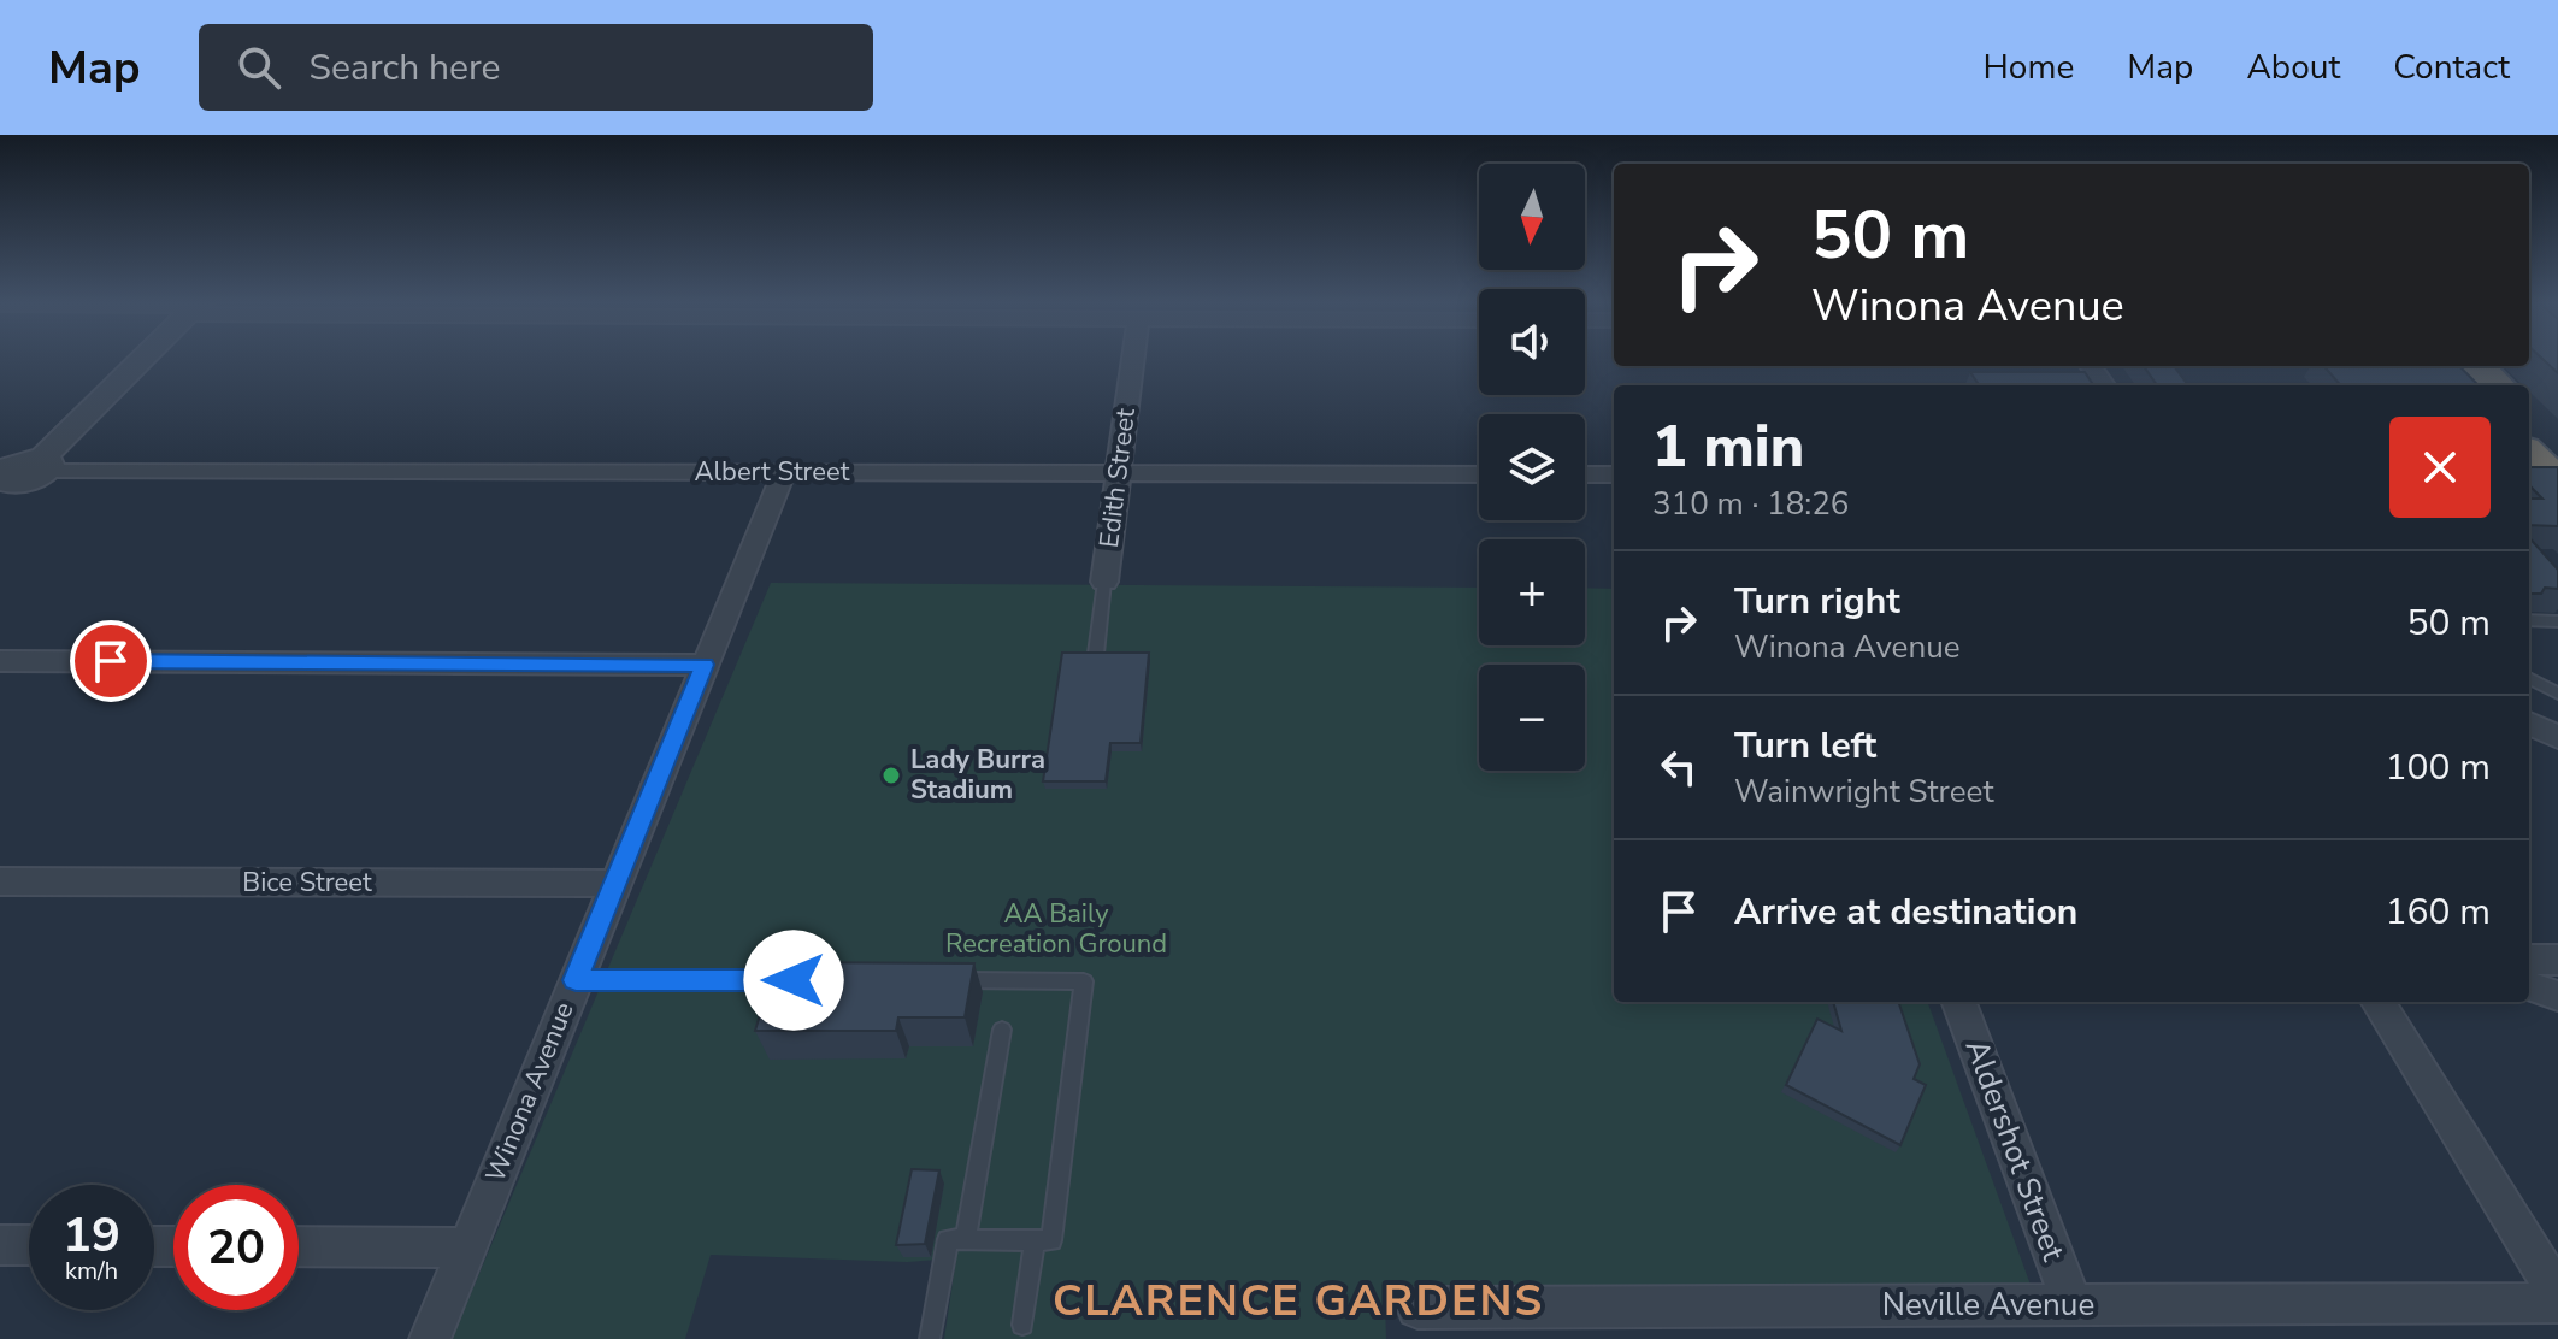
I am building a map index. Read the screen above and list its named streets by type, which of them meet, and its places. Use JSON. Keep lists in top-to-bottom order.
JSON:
{
  "streets": {
    "street": [
      "Albert Street",
      "Edith Street",
      "Bice Street",
      "Winona Avenue",
      "Aldershot Street",
      "Neville Avenue"
    ]
  },
  "crossings": [
    ["Albert Street", "Edith Street"],
    ["Albert Street", "Winona Avenue"],
    ["Bice Street", "Winona Avenue"],
    ["Aldershot Street", "Neville Avenue"]
  ],
  "districts": ["CLARENCE GARDENS"],
  "parks": ["AA Baily Recreation Ground"],
  "places": ["Lady Burra Stadium"],
  "north": "bottom",
  "page": {
    "header": "Map",
    "search": "Search here",
    "nav": [
      "Home",
      "Map",
      "About",
      "Contact"
    ],
    "map_buttons": ["+", "−"],
    "turn": ["50 m", "Winona Avenue"],
    "heading": ["1 min", "310 m · 18:26"],
    "list": [
      {
        "name": "Turn right",
        "note": "Winona Avenue",
        "value": "50 m"
      },
      {
        "name": "Turn left",
        "note": "Wainwright Street",
        "value": "100 m"
      },
      {
        "name": "Arrive at destination",
        "value": "160 m"
      }
    ],
    "speed": "19 km/h",
    "limit": "20"
  }
}
